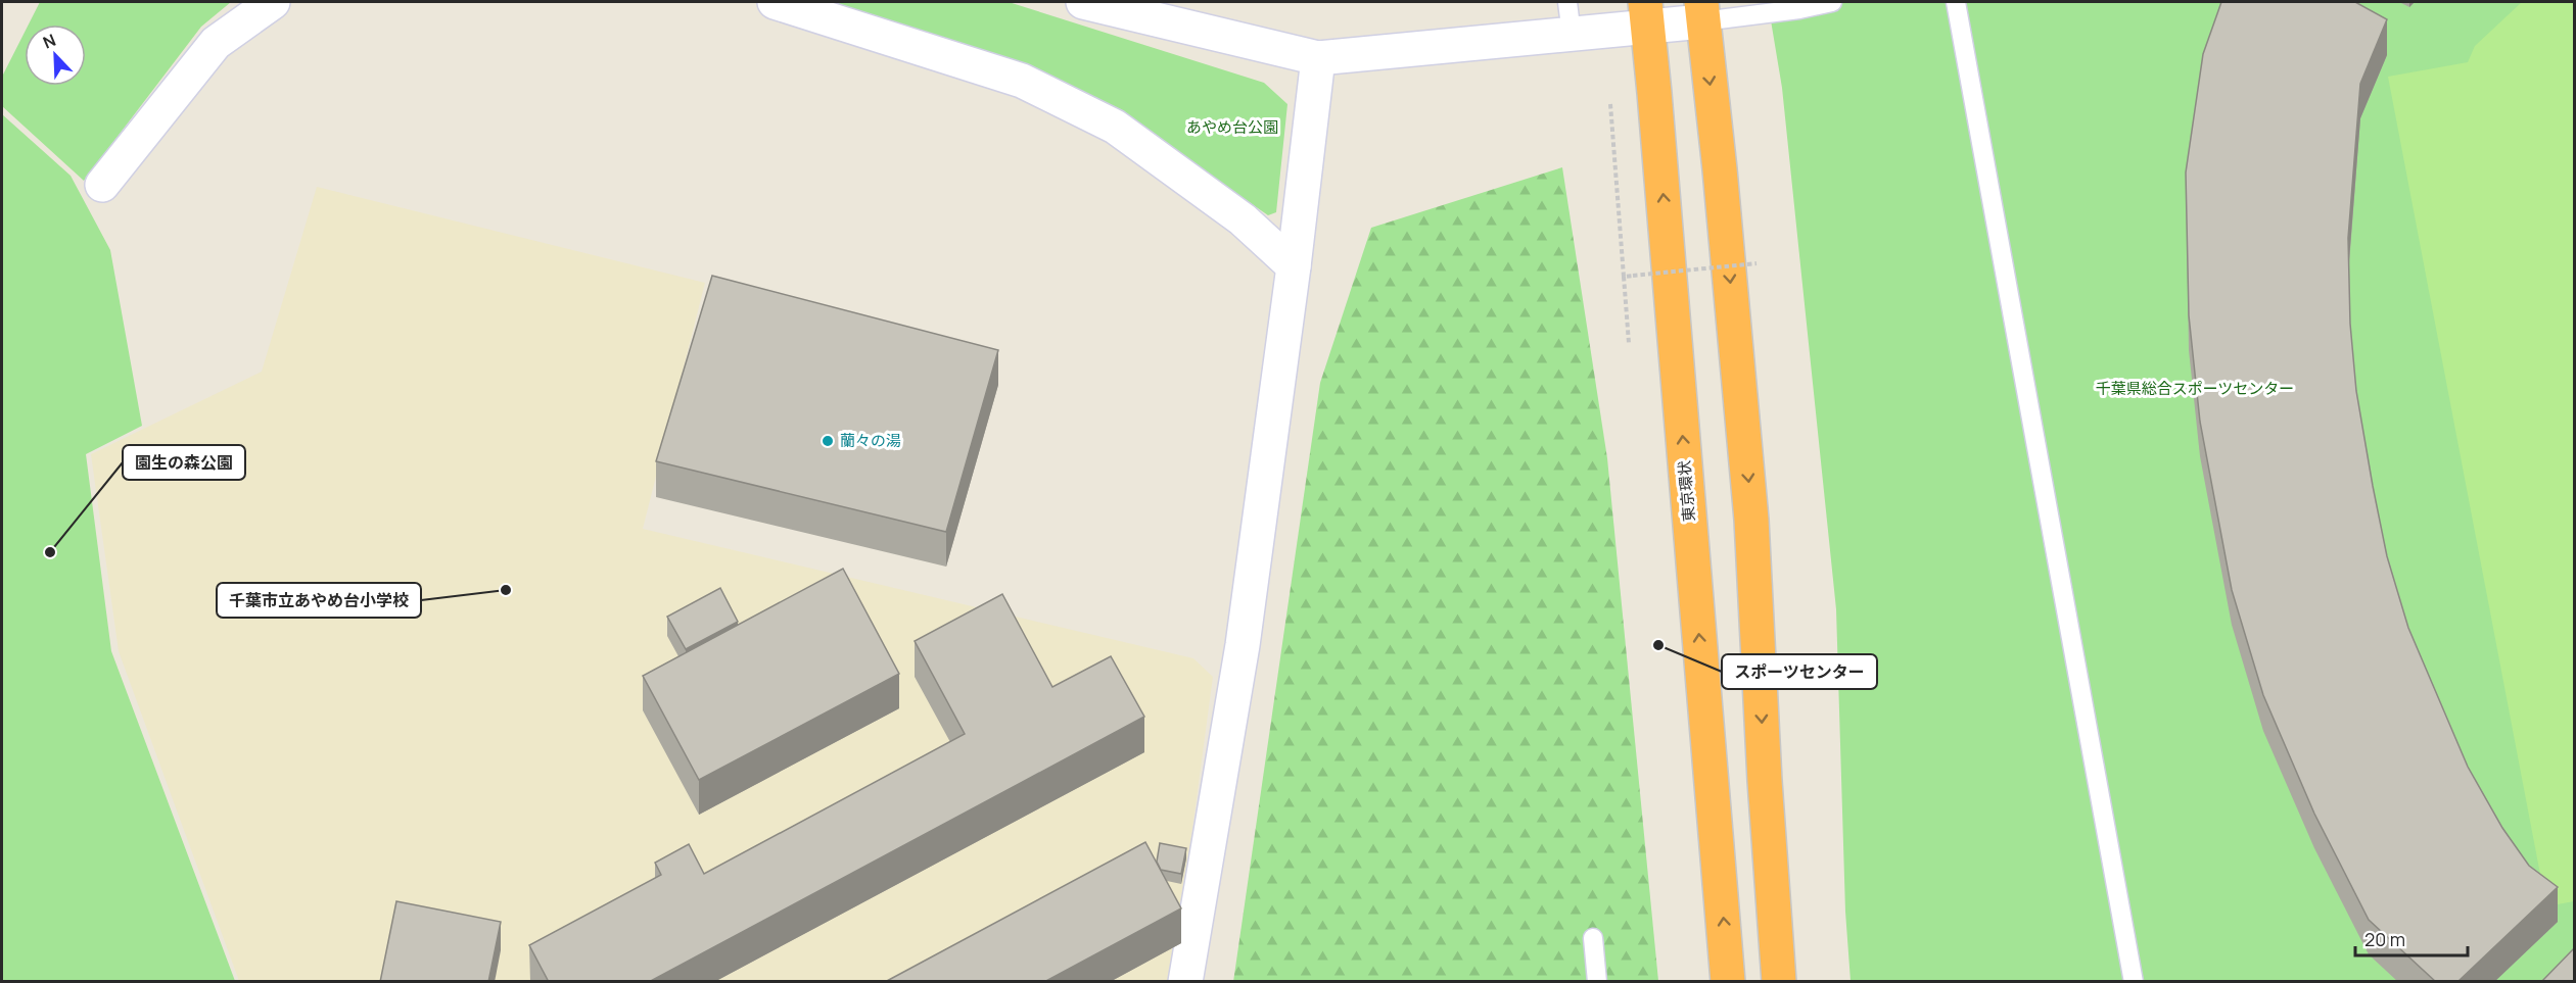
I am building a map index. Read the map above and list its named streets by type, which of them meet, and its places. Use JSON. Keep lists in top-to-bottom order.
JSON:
{
  "streets": {
    "highway": ["東京環状"]
  },
  "parks": ["あやめ台公園", "千葉県総合スポーツセンター"],
  "places": [
    "蘭々の湯",
    "園生の森公園",
    "千葉市立あやめ台小学校",
    "スポーツセンター"
  ],
  "scale_bar": "20 m",
  "north": "top left"
}
